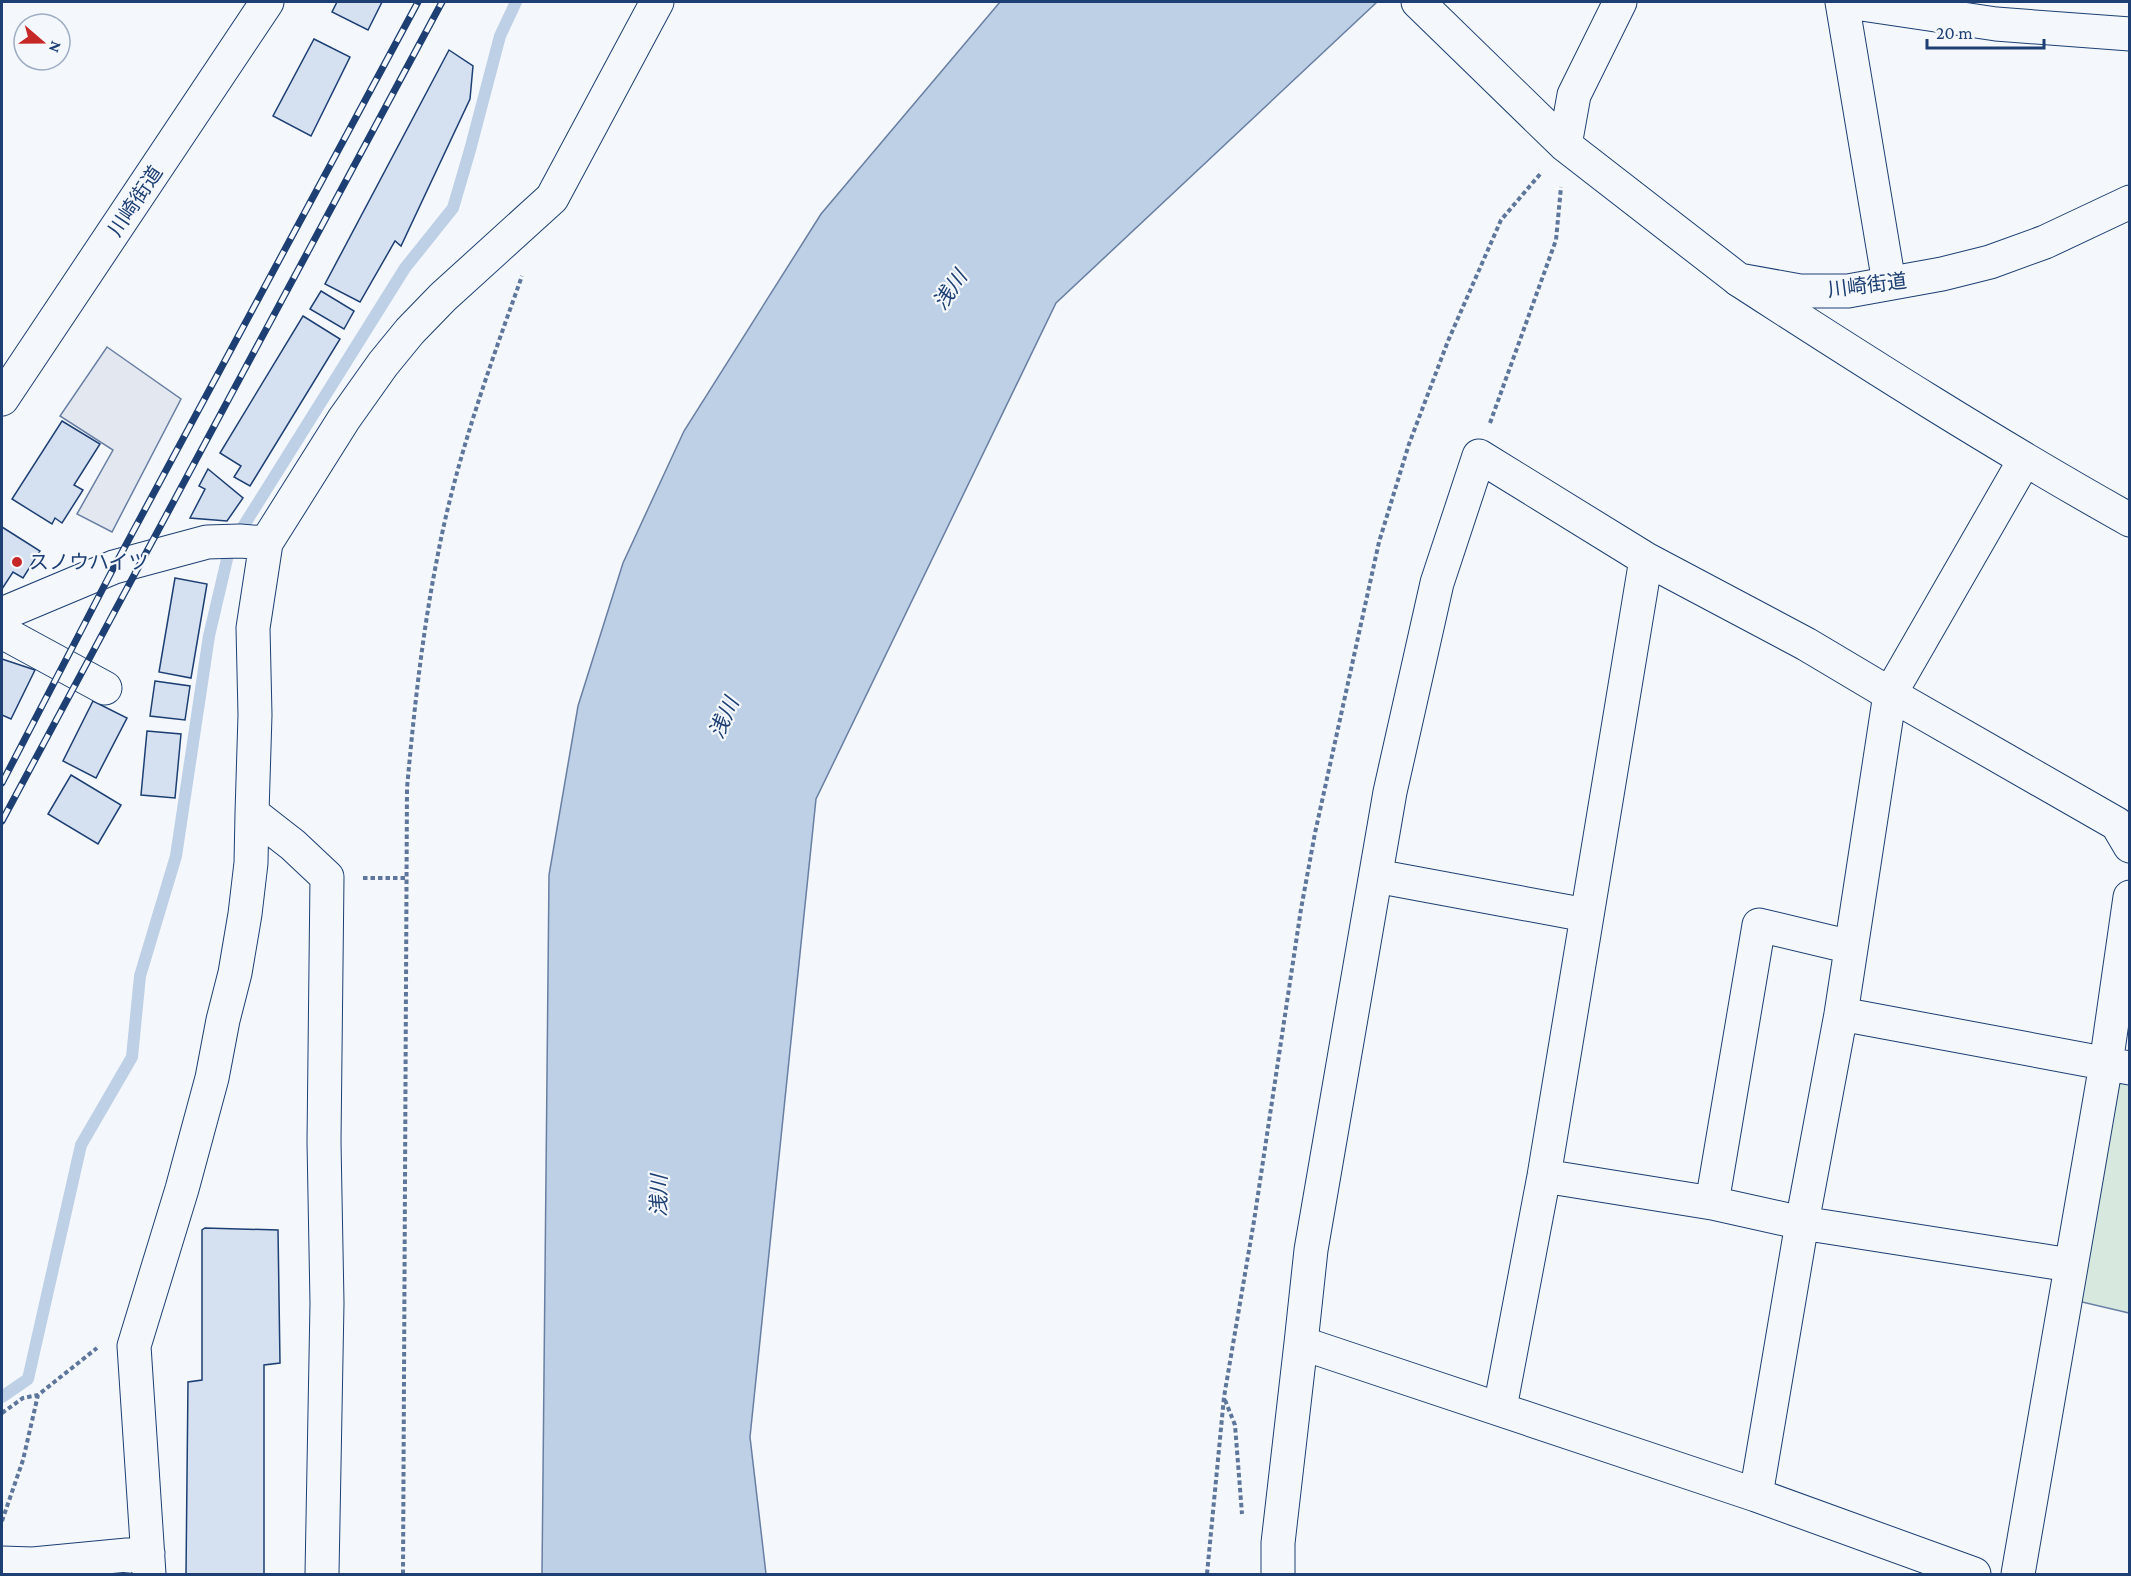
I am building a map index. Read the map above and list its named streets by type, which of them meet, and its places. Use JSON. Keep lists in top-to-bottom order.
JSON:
{
  "streets": {
    "street": ["川崎街道"]
  },
  "water": ["浅川"],
  "places": ["スノウハイツ"],
  "scale_bar": "20 m",
  "north": "right"
}
